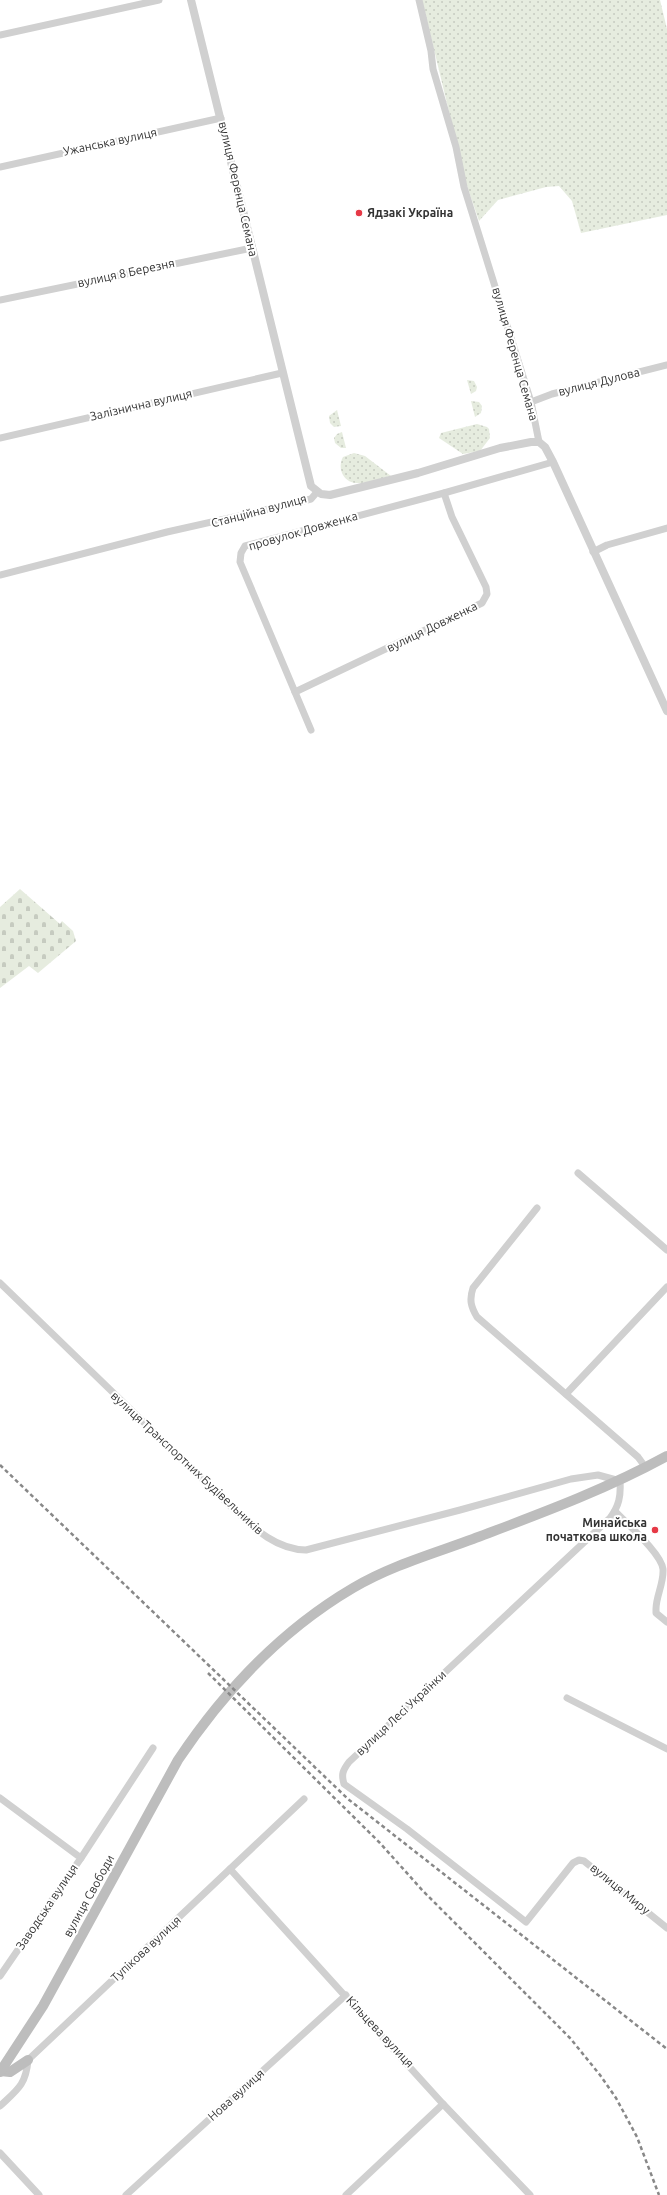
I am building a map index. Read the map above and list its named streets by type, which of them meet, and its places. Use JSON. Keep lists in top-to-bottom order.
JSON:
{
  "streets": {
    "main road": ["вулиця Свободи"],
    "street": [
      "Ужанська вулиця",
      "вулиця Ференца Семана",
      "вулиця 8 Березня",
      "вулиця Дулова",
      "Залізнична вулиця",
      "Станційна вулиця",
      "провулок Довженка",
      "вулиця Довженка",
      "вулиця Транспортних Будівельників",
      "вулиця Лесі Українки",
      "вулиця Миру",
      "Заводська вулиця",
      "Тупікова вулиця",
      "Кільцева вулиця",
      "Нова вулиця"
    ]
  },
  "crossings": [
    ["Ужанська вулиця", "вулиця Ференца Семана"],
    ["вулиця Ференца Семана", "вулиця 8 Березня"],
    ["вулиця Ференца Семана", "вулиця Дулова"],
    ["вулиця Ференца Семана", "Залізнична вулиця"],
    ["вулиця Ференца Семана", "Станційна вулиця"],
    ["вулиця Ференца Семана", "провулок Довженка"],
    ["провулок Довженка", "вулиця Довженка"],
    ["вулиця Транспортних Будівельників", "вулиця Лесі Українки"],
    ["вулиця Транспортних Будівельників", "вулиця Свободи"],
    ["вулиця Лесі Українки", "вулиця Миру"],
    ["вулиця Лесі Українки", "вулиця Свободи"],
    ["Тупікова вулиця", "Кільцева вулиця"],
    ["Кільцева вулиця", "Нова вулиця"]
  ],
  "places": ["Ядзакі Україна", "Минайська початкова школа"]
}
